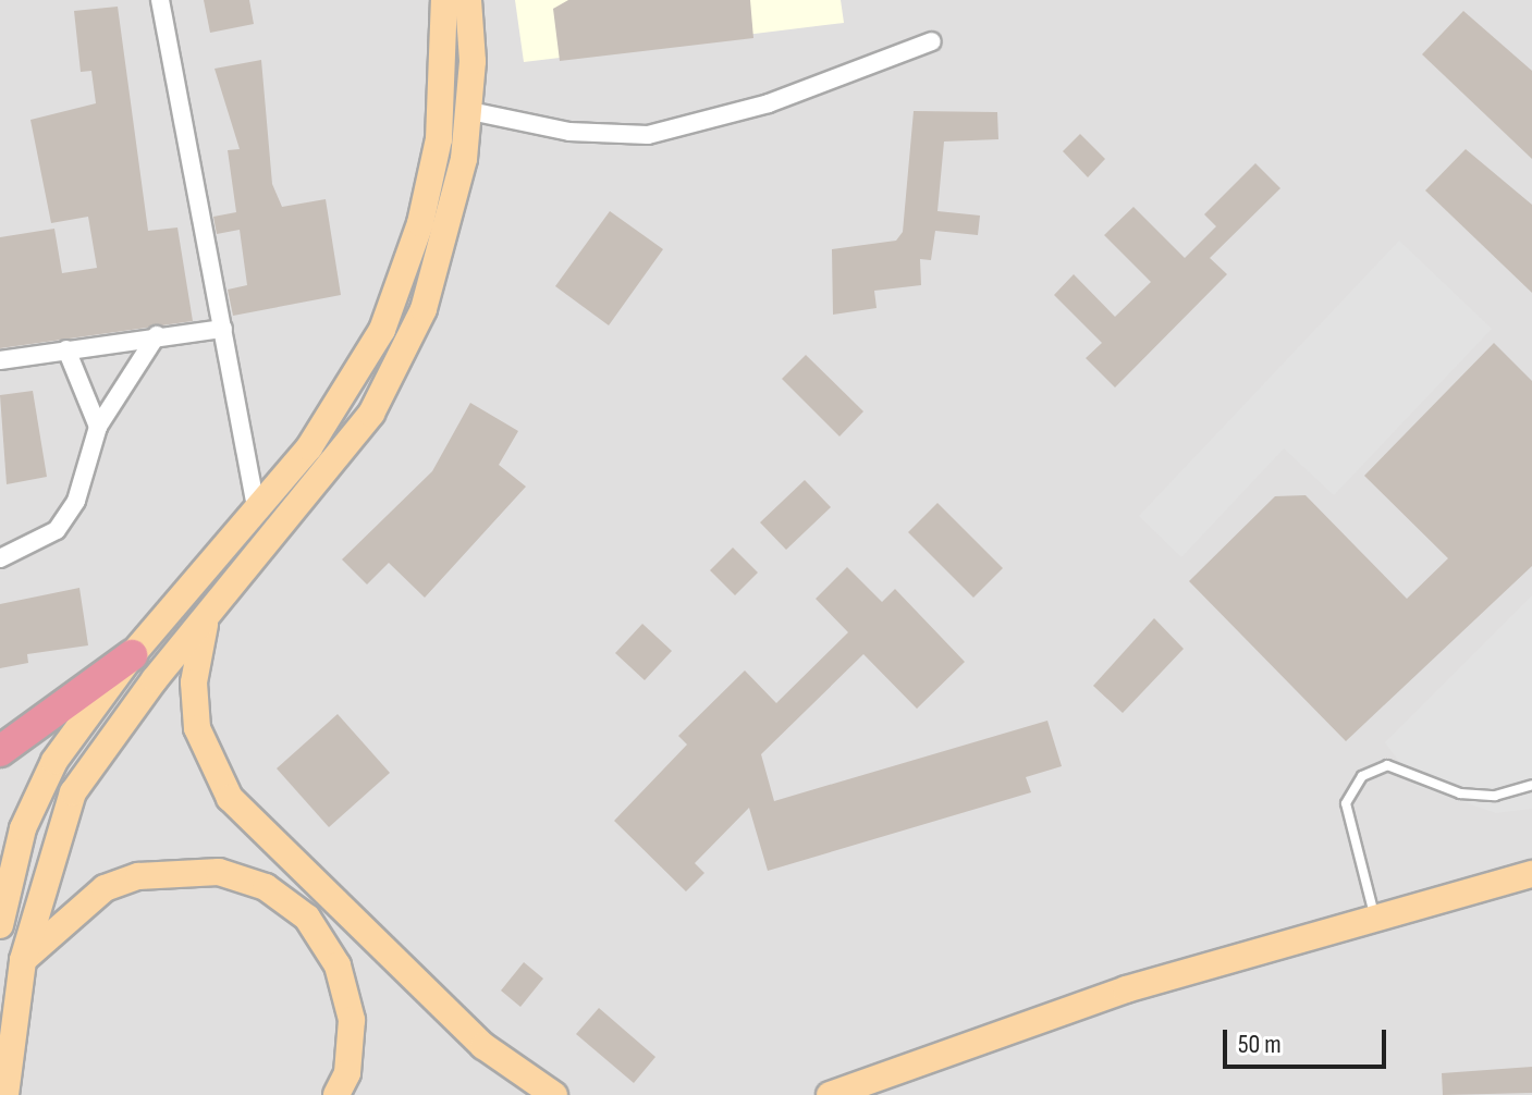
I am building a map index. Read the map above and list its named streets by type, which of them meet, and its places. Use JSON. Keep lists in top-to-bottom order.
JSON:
{
  "scale_bar": "50 m"
}
